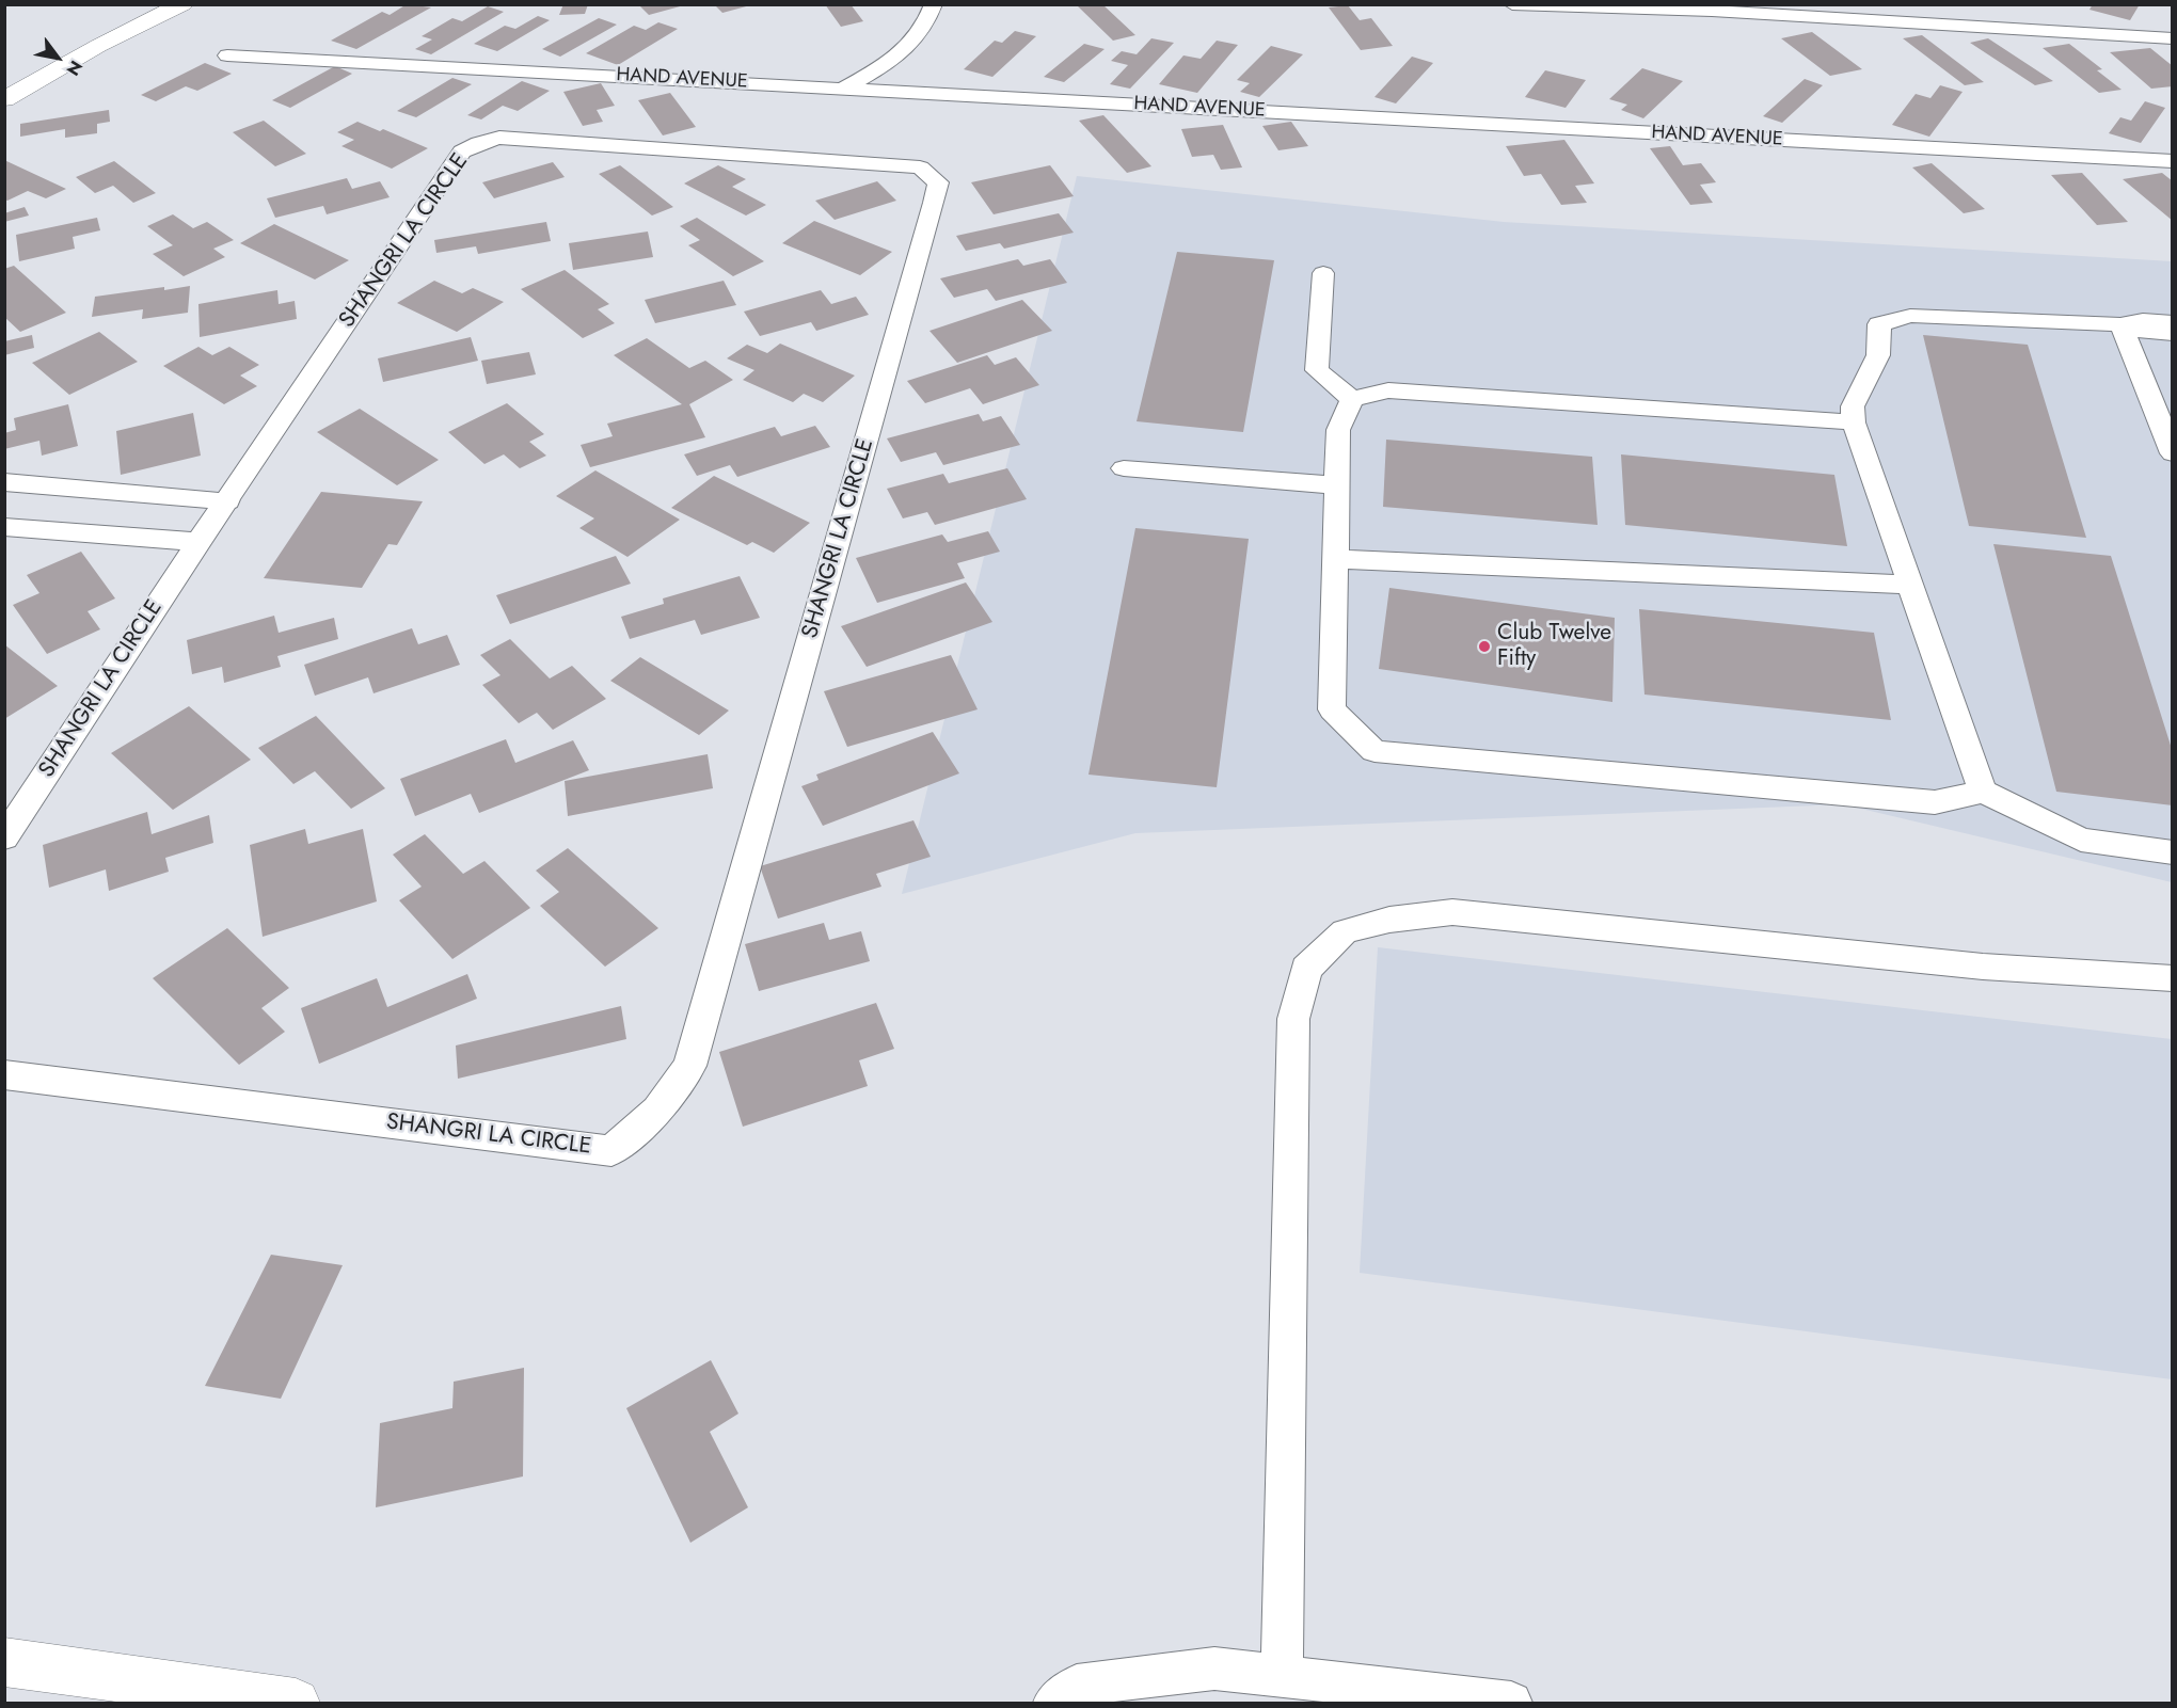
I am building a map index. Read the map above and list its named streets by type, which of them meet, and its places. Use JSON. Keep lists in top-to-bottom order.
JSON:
{
  "streets": {
    "lane": ["HAND AVENUE", "SHANGRI LA CIRCLE"]
  },
  "places": ["Club Twelve Fifty"],
  "north": "bottom right"
}
